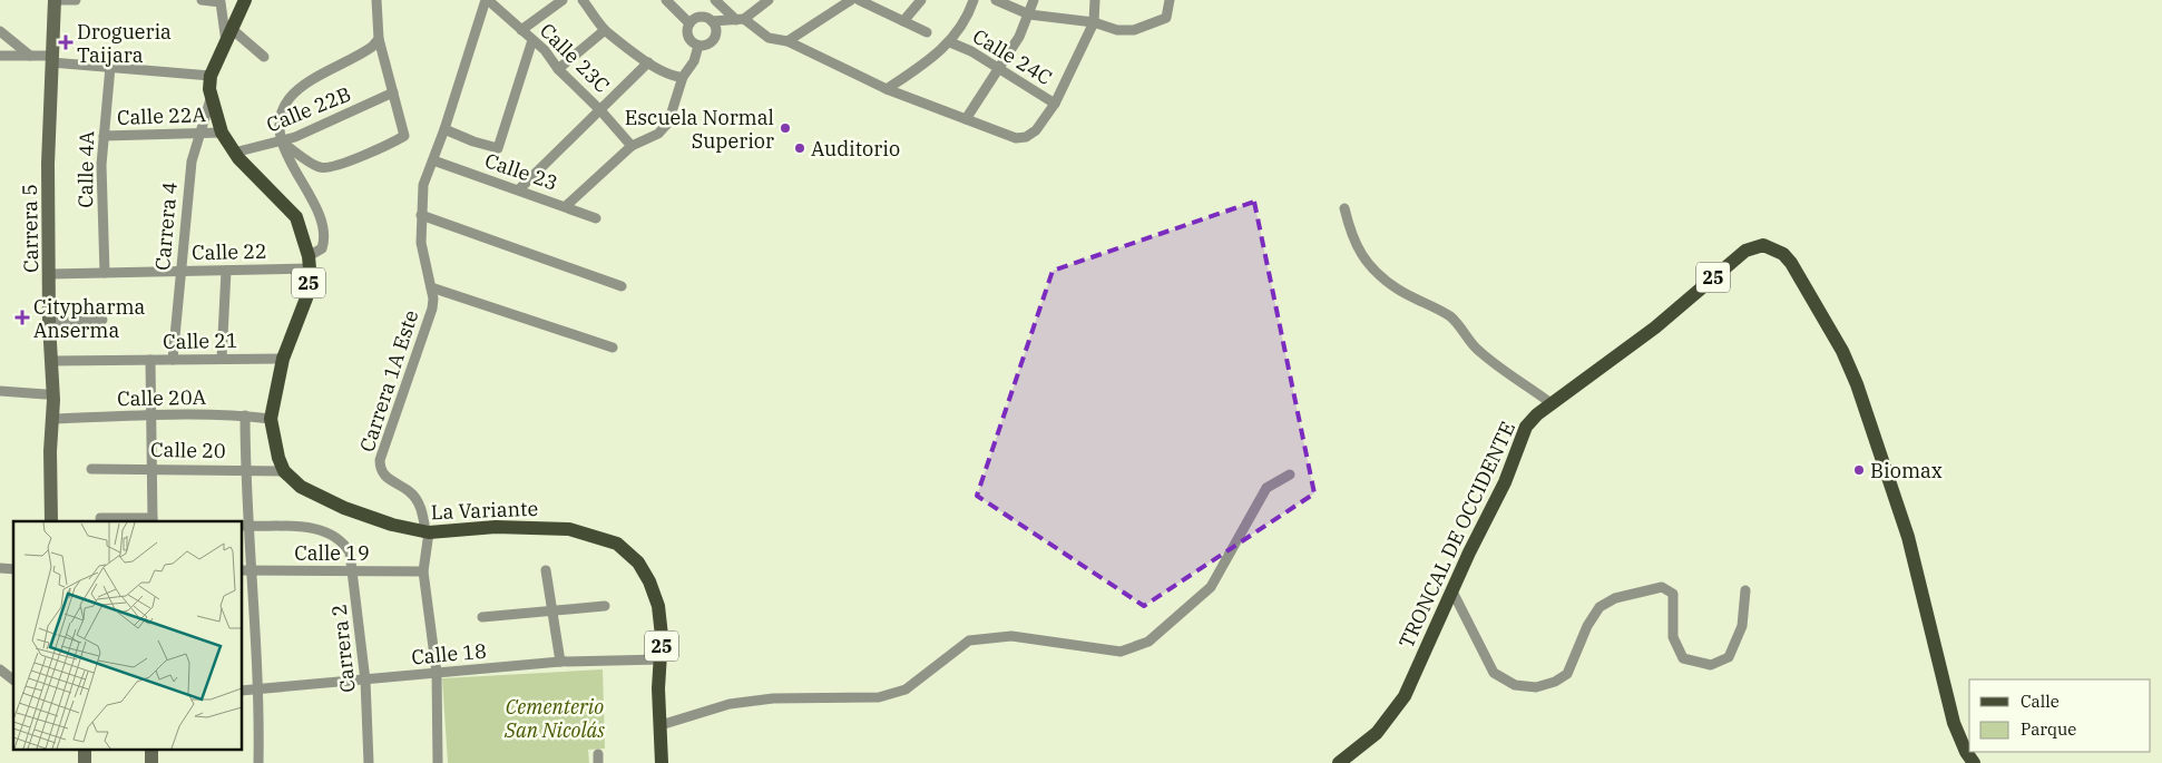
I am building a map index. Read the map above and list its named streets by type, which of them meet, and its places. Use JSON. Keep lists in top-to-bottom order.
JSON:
{
  "streets": {
    "main road": ["25", "La Variante", "TRONCAL DE OCCIDENTE"],
    "street": [
      "Calle 24C",
      "Calle 23C",
      "Calle 22B",
      "Calle 22A",
      "Calle 4A",
      "Calle 23",
      "Carrera 4",
      "Carrera 5",
      "Calle 22",
      "Calle 21",
      "Carrera 1A Este",
      "Calle 20A",
      "Calle 20",
      "Calle 19",
      "Carrera 2",
      "Calle 18"
    ]
  },
  "crossings": [
    ["Calle 23C", "Carrera 1A Este"],
    ["Calle 22B", "25"],
    ["Calle 22A", "Calle 4A"],
    ["Calle 22A", "Carrera 4"],
    ["Calle 22A", "25"],
    ["Calle 4A", "Calle 22"],
    ["Calle 23", "Carrera 1A Este"],
    ["Carrera 4", "Calle 22"],
    ["Carrera 4", "25"],
    ["Carrera 4", "Calle 21"],
    ["Carrera 5", "Calle 22"],
    ["Carrera 5", "Calle 21"],
    ["Carrera 5", "Calle 20A"],
    ["Calle 22", "25"],
    ["25", "Calle 21"],
    ["25", "Calle 20A"],
    ["25", "Calle 20"],
    ["25", "La Variante"],
    ["Carrera 1A Este", "La Variante"],
    ["Calle 20", "La Variante"],
    ["La Variante", "Calle 18"],
    ["Calle 19", "Carrera 2"],
    ["Carrera 2", "Calle 18"]
  ],
  "parks": ["Cementerio San Nicolás"],
  "places": {
    "health": ["Drogueria Taijara", "Citypharma Anserma"],
    "other": ["Escuela Normal Superior", "Auditorio", "Biomax"]
  },
  "legend": ["Calle", "Parque"]
}
